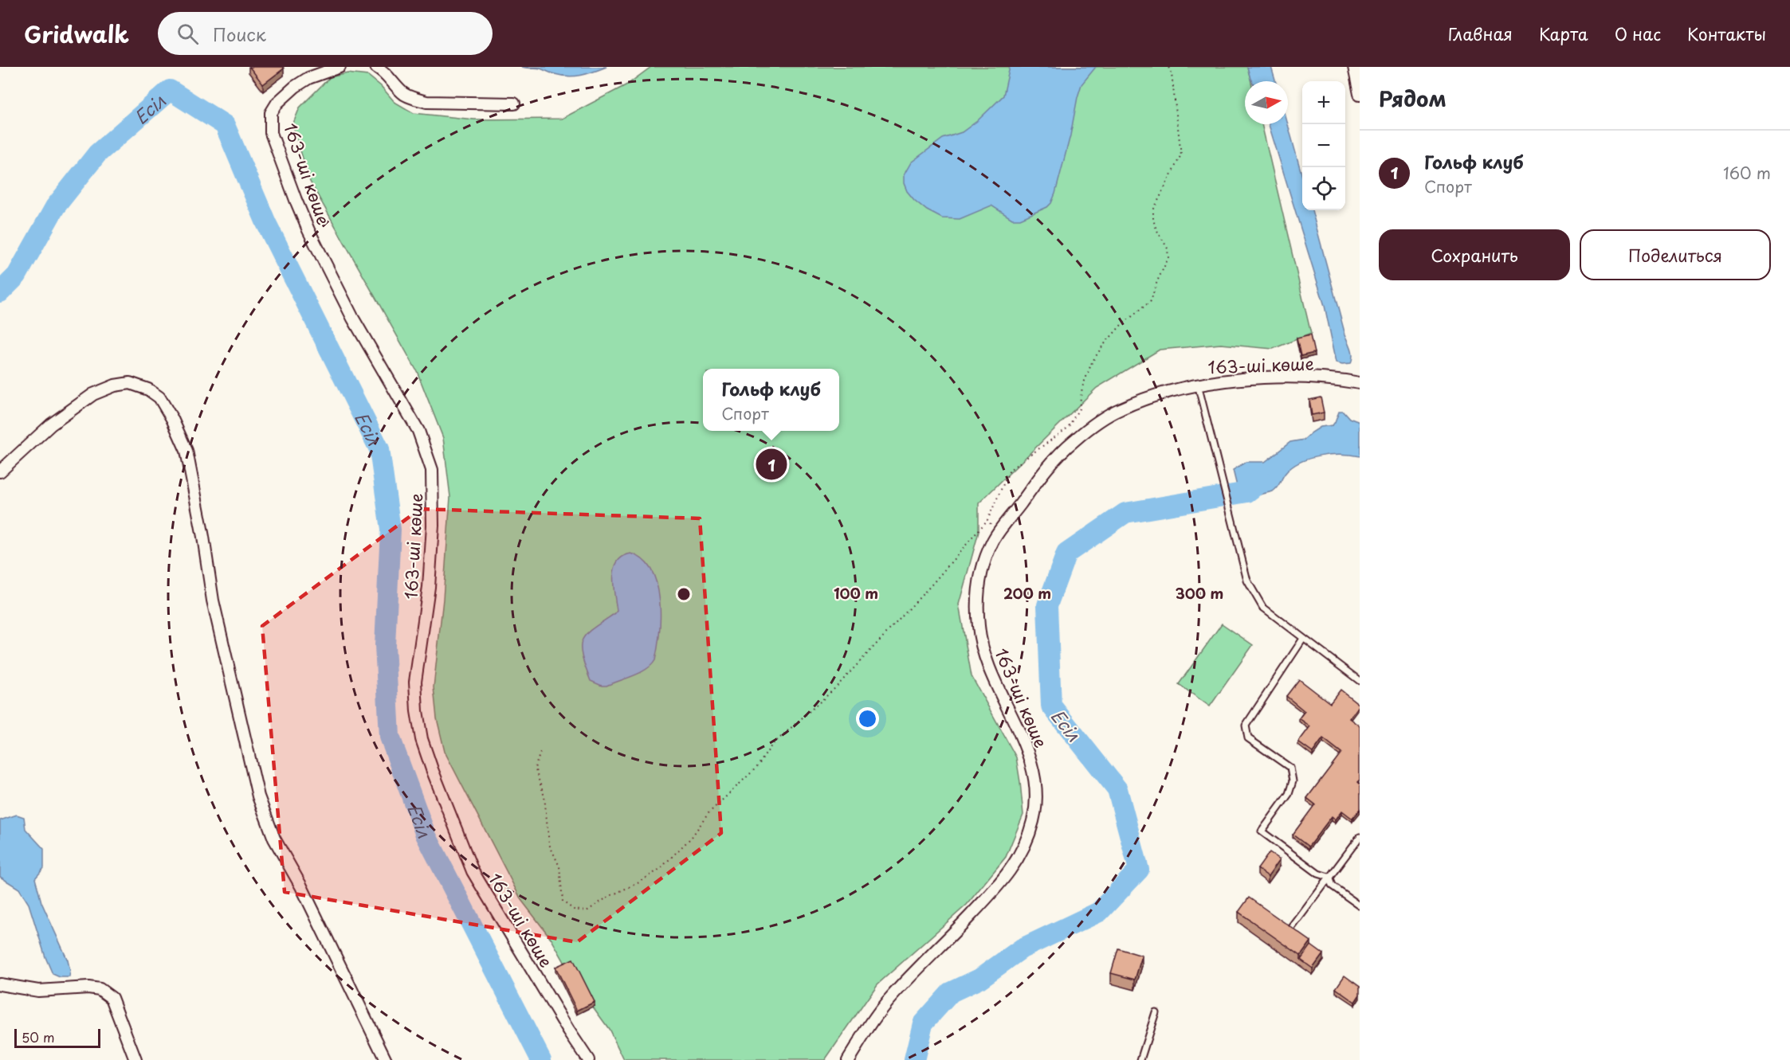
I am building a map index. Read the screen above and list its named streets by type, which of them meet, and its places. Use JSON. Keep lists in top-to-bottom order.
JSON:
{
  "streets": {
    "street": ["163-ші көше"]
  },
  "water": ["Есіл"],
  "scale_bar": "50 m",
  "north": "right",
  "page": {
    "header": "Gridwalk",
    "search": "Поиск",
    "nav": [
      "Главная",
      "Карта",
      "О нас",
      "Контакты"
    ],
    "heading": "Рядом",
    "map_buttons": ["+", "−"],
    "list": [
      {
        "mark": "1",
        "name": "Гольф клуб",
        "note": "Спорт",
        "value": "160 m"
      }
    ],
    "buttons": ["Сохранить", "Поделиться"],
    "popup": ["Гольф клуб", "Спорт"],
    "pins": "1",
    "scale": "50 m"
  },
  "rings": ["100 m", "200 m", "300 m"]
}
